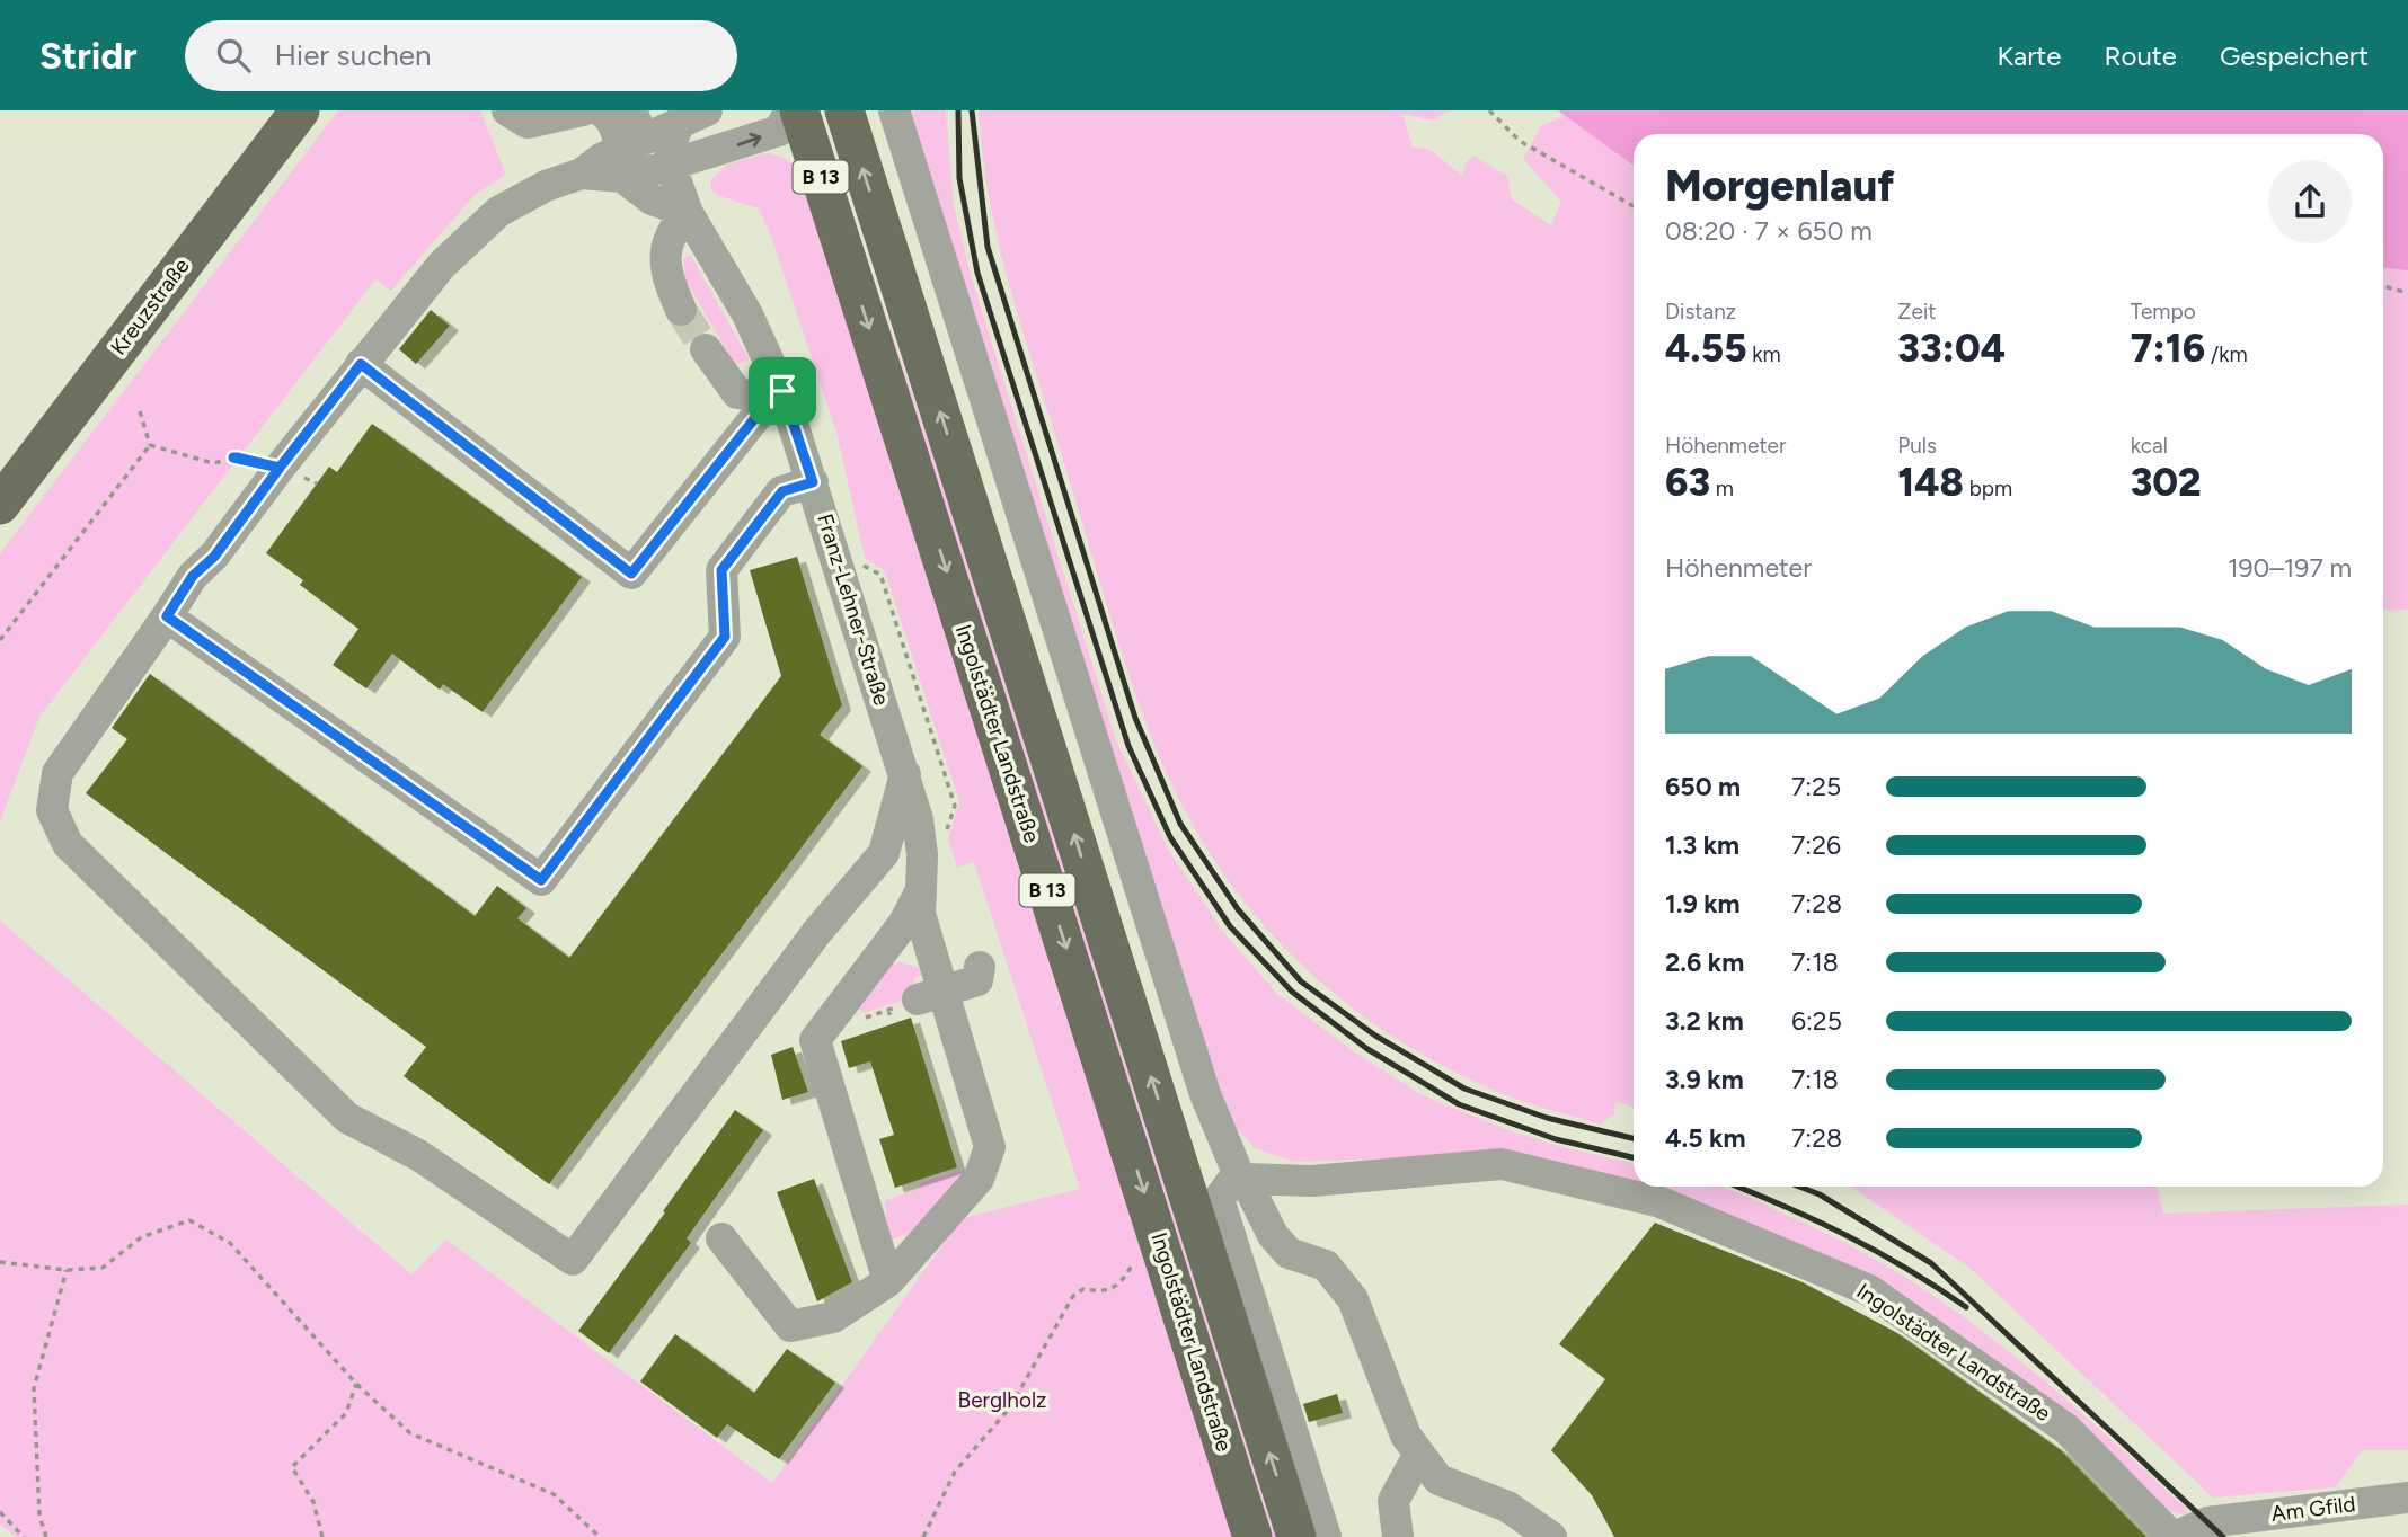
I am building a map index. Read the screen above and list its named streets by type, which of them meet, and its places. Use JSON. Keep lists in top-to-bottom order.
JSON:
{
  "streets": {
    "main road": ["B 13", "Kreuzstraße", "Ingolstädter Landstraße"],
    "street": ["Franz-Lehner-Straße", "Am Gfild"]
  },
  "crossings": [
    ["Ingolstädter Landstraße", "Am Gfild"]
  ],
  "parks": ["Berglholz"],
  "page": {
    "header": "Stridr",
    "search": "Hier suchen",
    "nav": ["Karte", "Route", "Gespeichert"],
    "heading": ["Morgenlauf", "08:20 · 7 × 650 m"],
    "stats": [
      ["Distanz", "4.55 km"],
      ["Zeit", "33:04"],
      ["Tempo", "7:16 /km"],
      ["Höhenmeter", "63 m"],
      ["Puls", "148 bpm"],
      ["kcal", "302"]
    ],
    "chart": ["Höhenmeter", "190–197 m"],
    "list": [
      {
        "name": "650 m",
        "note": "7:25"
      },
      {
        "name": "1.3 km",
        "note": "7:26"
      },
      {
        "name": "1.9 km",
        "note": "7:28"
      },
      {
        "name": "2.6 km",
        "note": "7:18"
      },
      {
        "name": "3.2 km",
        "note": "6:25"
      },
      {
        "name": "3.9 km",
        "note": "7:18"
      },
      {
        "name": "4.5 km",
        "note": "7:28"
      }
    ]
  }
}
